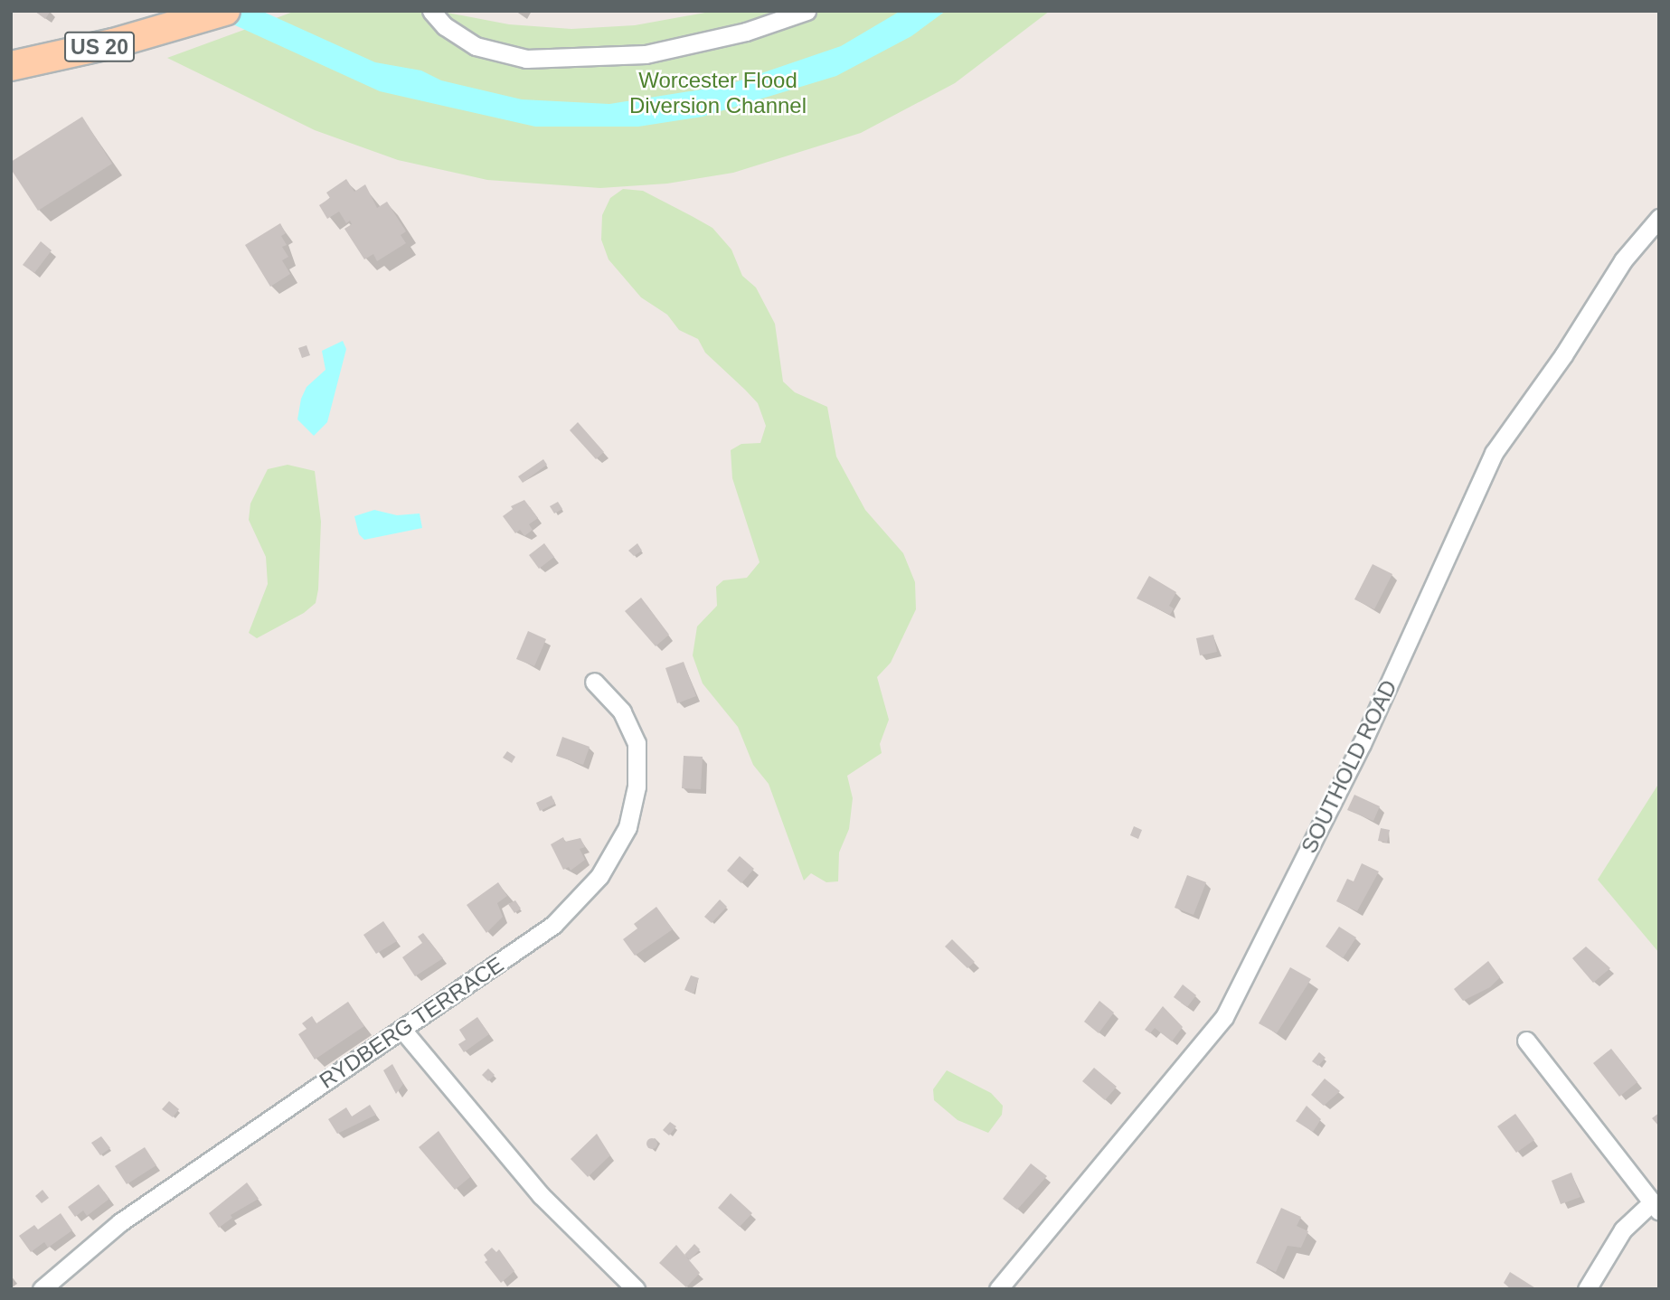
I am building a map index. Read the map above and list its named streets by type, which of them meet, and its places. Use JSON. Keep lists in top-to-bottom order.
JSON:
{
  "streets": {
    "main road": ["US 20"],
    "street": ["SOUTHOLD ROAD", "RYDBERG TERRACE"]
  },
  "parks": ["Worcester Flood Diversion Channel"]
}
